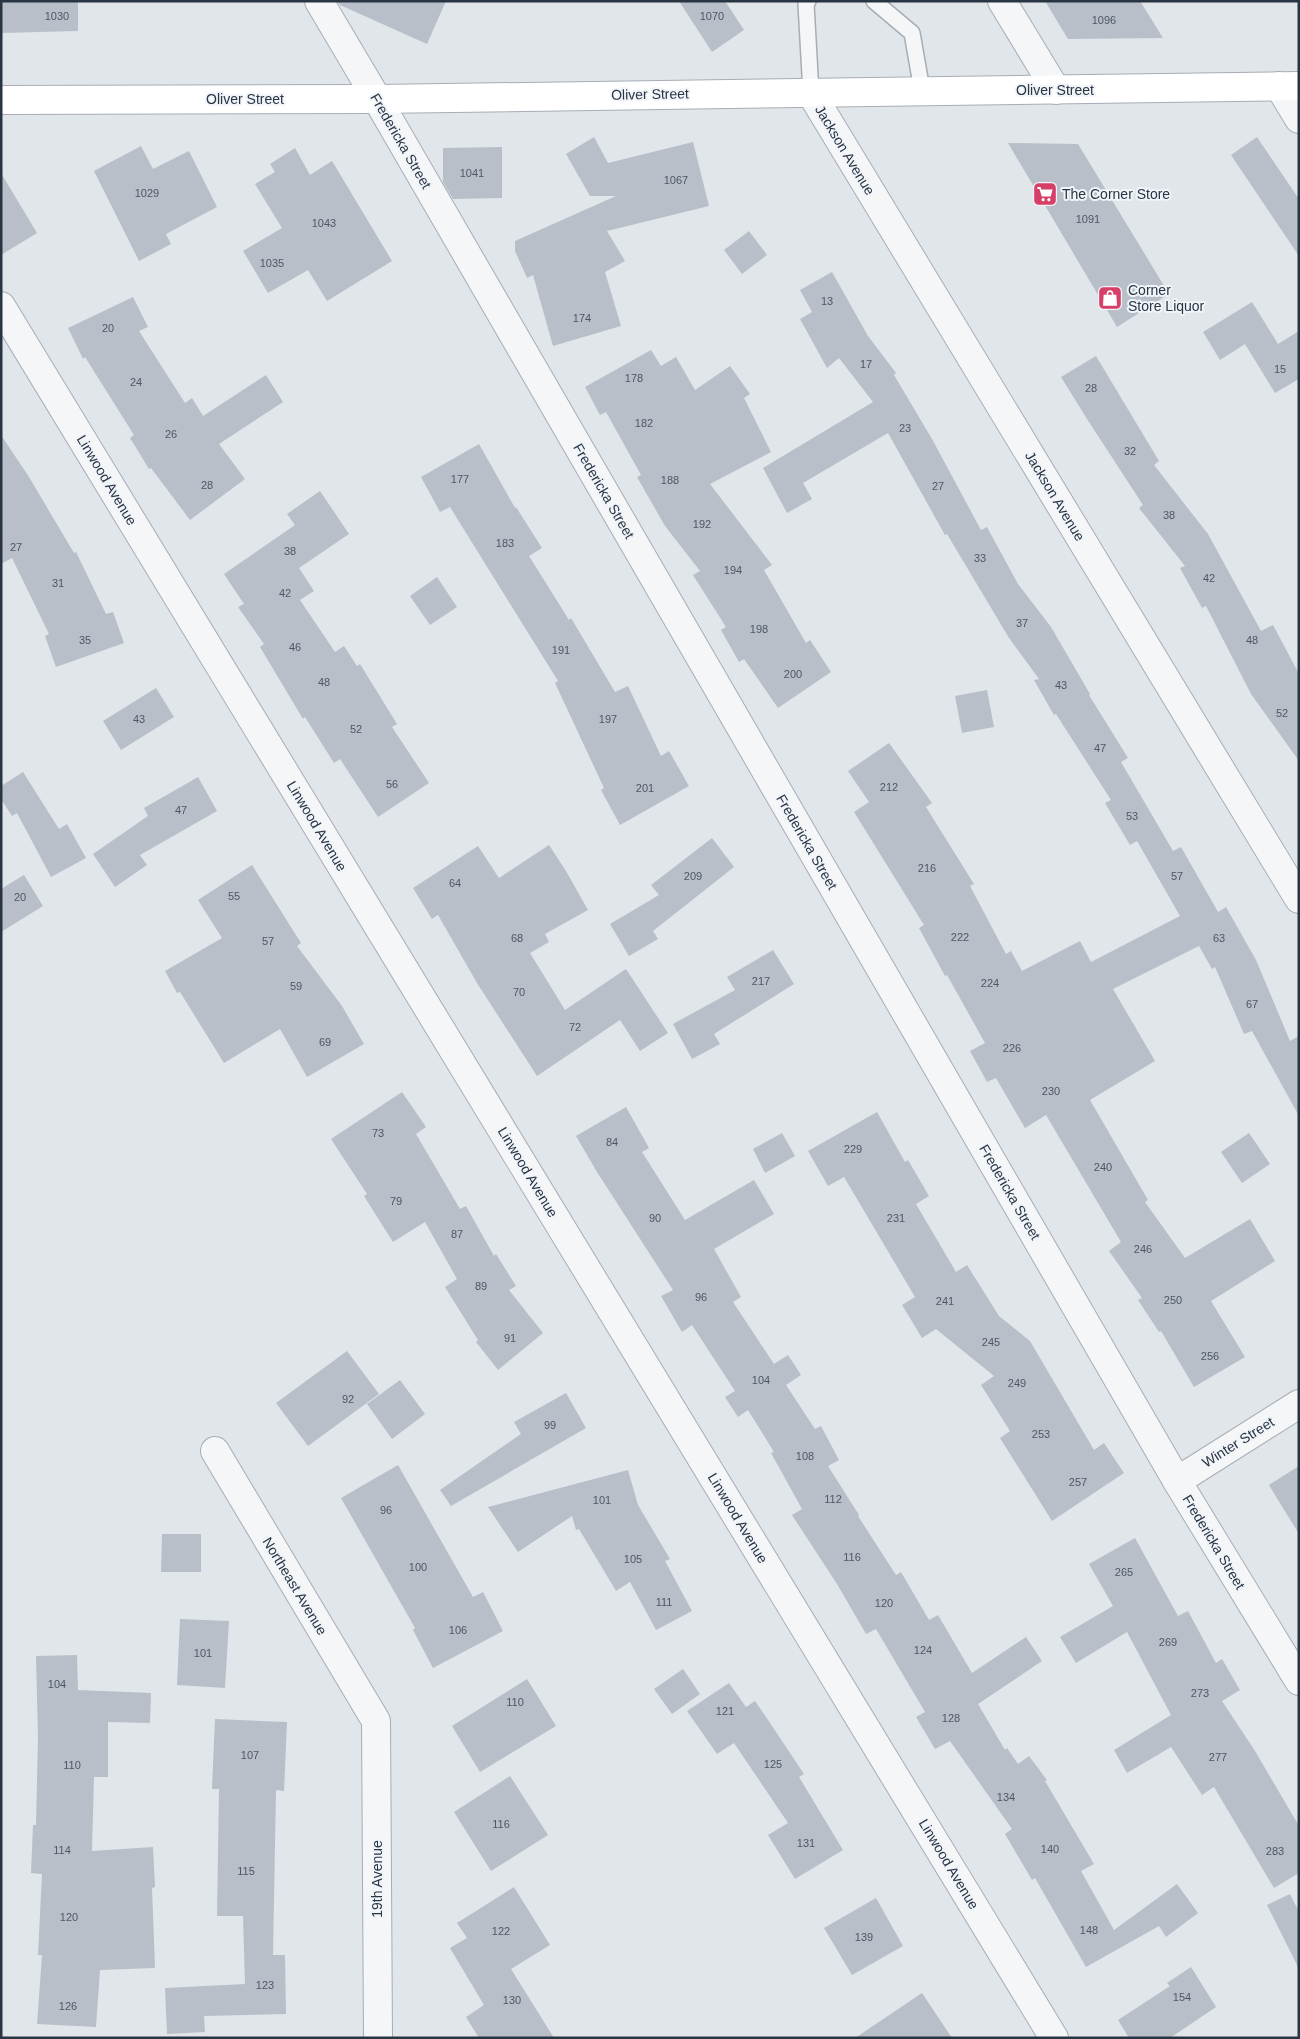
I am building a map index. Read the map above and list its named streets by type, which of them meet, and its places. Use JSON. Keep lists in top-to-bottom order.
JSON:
{
  "streets": {
    "main road": ["Oliver Street"],
    "street": [
      "Fredericka Street",
      "Jackson Avenue",
      "Linwood Avenue",
      "Winter Street",
      "Northeast Avenue",
      "19th Avenue"
    ]
  },
  "crossings": [
    ["Oliver Street", "Fredericka Street"],
    ["Oliver Street", "Jackson Avenue"],
    ["Fredericka Street", "Winter Street"],
    ["Northeast Avenue", "19th Avenue"]
  ],
  "places": {
    "supermarket": ["The Corner Store"],
    "shop": ["Corner Store Liquor"]
  },
  "house_numbers": [
    "1030",
    "1070",
    "1096",
    "1041",
    "1067",
    "1029",
    "1091",
    "1043",
    "1035",
    "13",
    "174",
    "20",
    "17",
    "15",
    "178",
    "24",
    "28",
    "182",
    "23",
    "26",
    "32",
    "177",
    "188",
    "28",
    "27",
    "38",
    "192",
    "183",
    "27",
    "38",
    "33",
    "194",
    "42",
    "31",
    "42",
    "37",
    "198",
    "35",
    "48",
    "46",
    "191",
    "200",
    "48",
    "43",
    "52",
    "43",
    "197",
    "52",
    "47",
    "56",
    "212",
    "201",
    "47",
    "53",
    "216",
    "209",
    "57",
    "64",
    "55",
    "20",
    "222",
    "68",
    "63",
    "57",
    "217",
    "224",
    "59",
    "70",
    "67",
    "72",
    "69",
    "226",
    "230",
    "73",
    "84",
    "229",
    "240",
    "79",
    "90",
    "231",
    "87",
    "246",
    "89",
    "96",
    "250",
    "241",
    "91",
    "245",
    "256",
    "104",
    "249",
    "92",
    "99",
    "253",
    "108",
    "257",
    "112",
    "101",
    "96",
    "116",
    "105",
    "100",
    "265",
    "111",
    "120",
    "106",
    "269",
    "124",
    "101",
    "104",
    "273",
    "110",
    "121",
    "128",
    "107",
    "277",
    "125",
    "110",
    "134",
    "116",
    "131",
    "140",
    "114",
    "283",
    "115",
    "120",
    "148",
    "122",
    "139",
    "123",
    "154",
    "130",
    "126"
  ]
}
